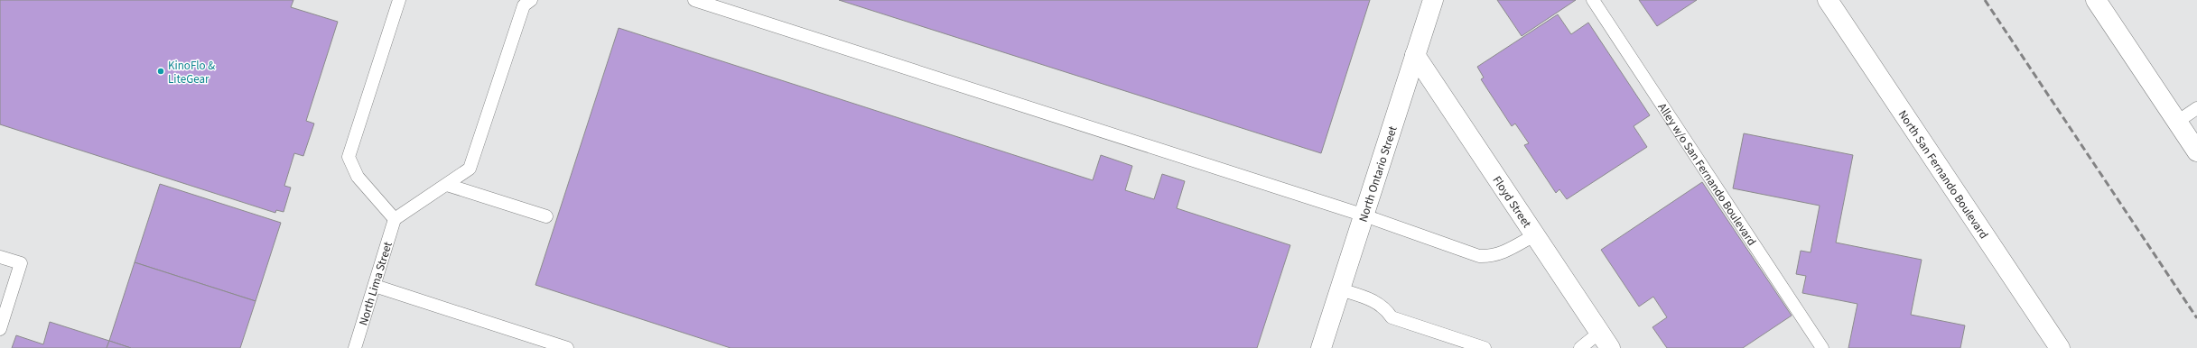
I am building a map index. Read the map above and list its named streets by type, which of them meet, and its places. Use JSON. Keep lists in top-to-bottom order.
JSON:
{
  "streets": {
    "street": ["North Ontario Street", "North San Fernando Boulevard", "Floyd Street"],
    "lane": ["Alley w/o San Fernando Boulevard", "North Lima Street"]
  },
  "crossings": [
    ["North Ontario Street", "Floyd Street"]
  ],
  "places": ["KinoFlo & LiteGear"]
}
